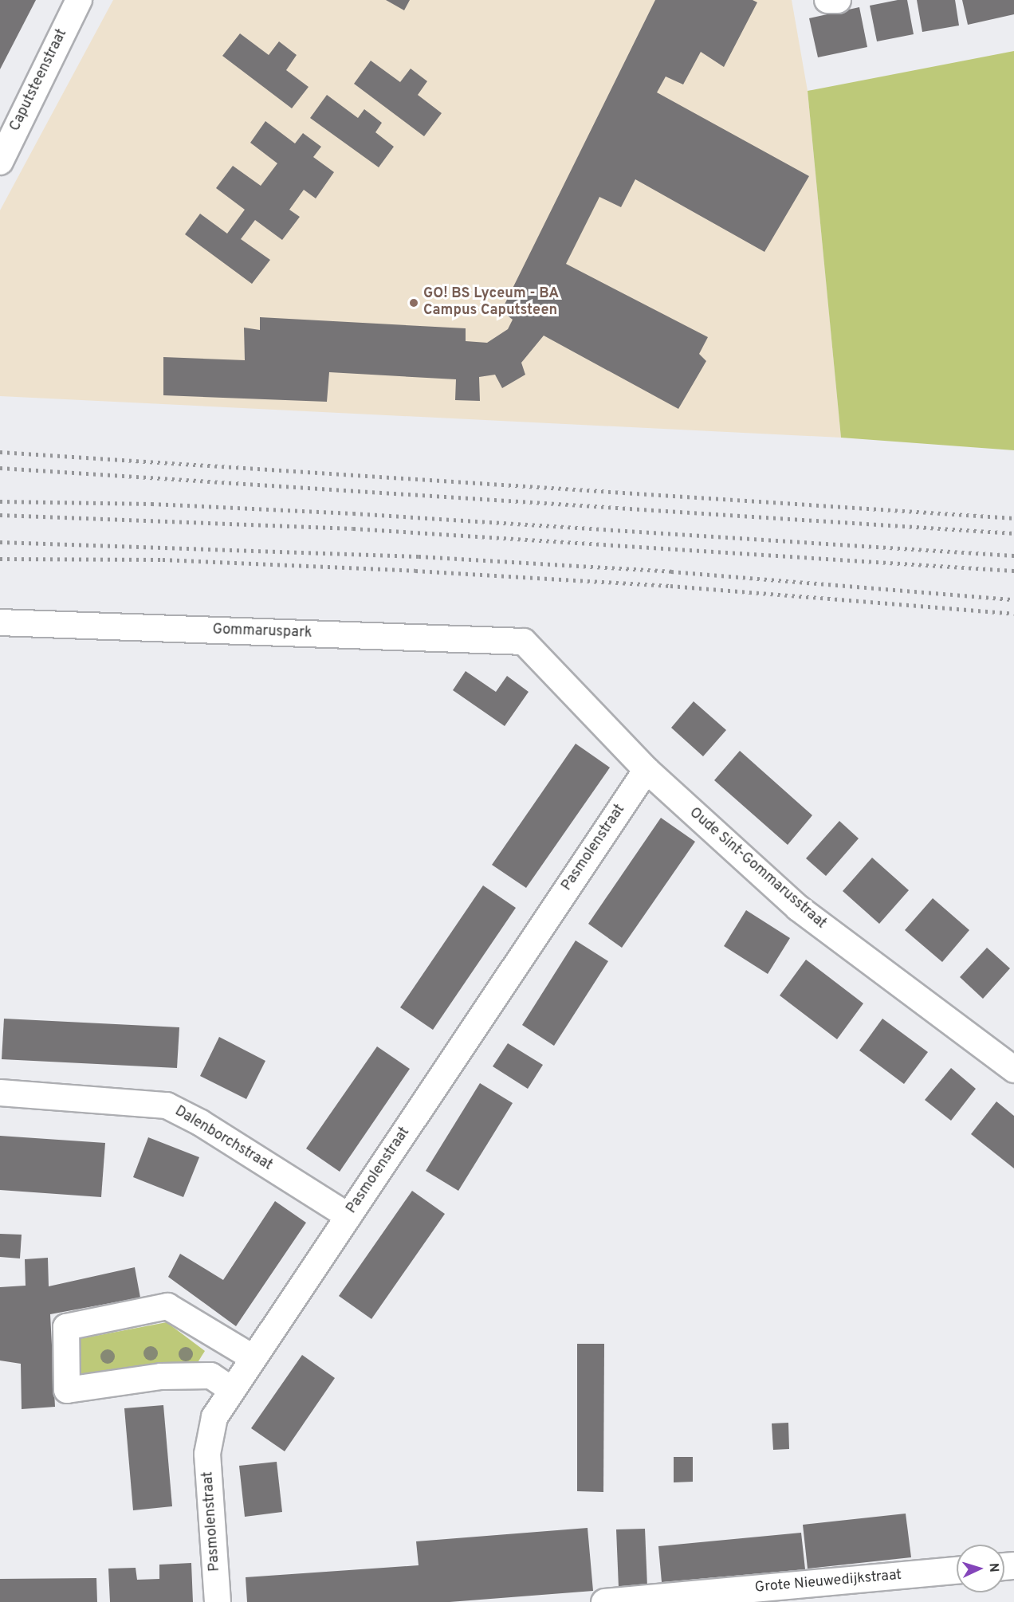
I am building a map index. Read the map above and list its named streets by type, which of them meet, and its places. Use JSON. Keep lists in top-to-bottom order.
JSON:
{
  "streets": {
    "main road": ["Grote Nieuwedijkstraat"],
    "street": [
      "Caputsteenstraat",
      "Gommaruspark",
      "Pasmolenstraat",
      "Oude Sint-Gommarusstraat",
      "Dalenborchstraat"
    ]
  },
  "crossings": [
    ["Gommaruspark", "Oude Sint-Gommarusstraat"],
    ["Pasmolenstraat", "Oude Sint-Gommarusstraat"],
    ["Pasmolenstraat", "Dalenborchstraat"]
  ],
  "places": ["GO! BS Lyceum - BA Campus Caputsteen"],
  "north": "right"
}
